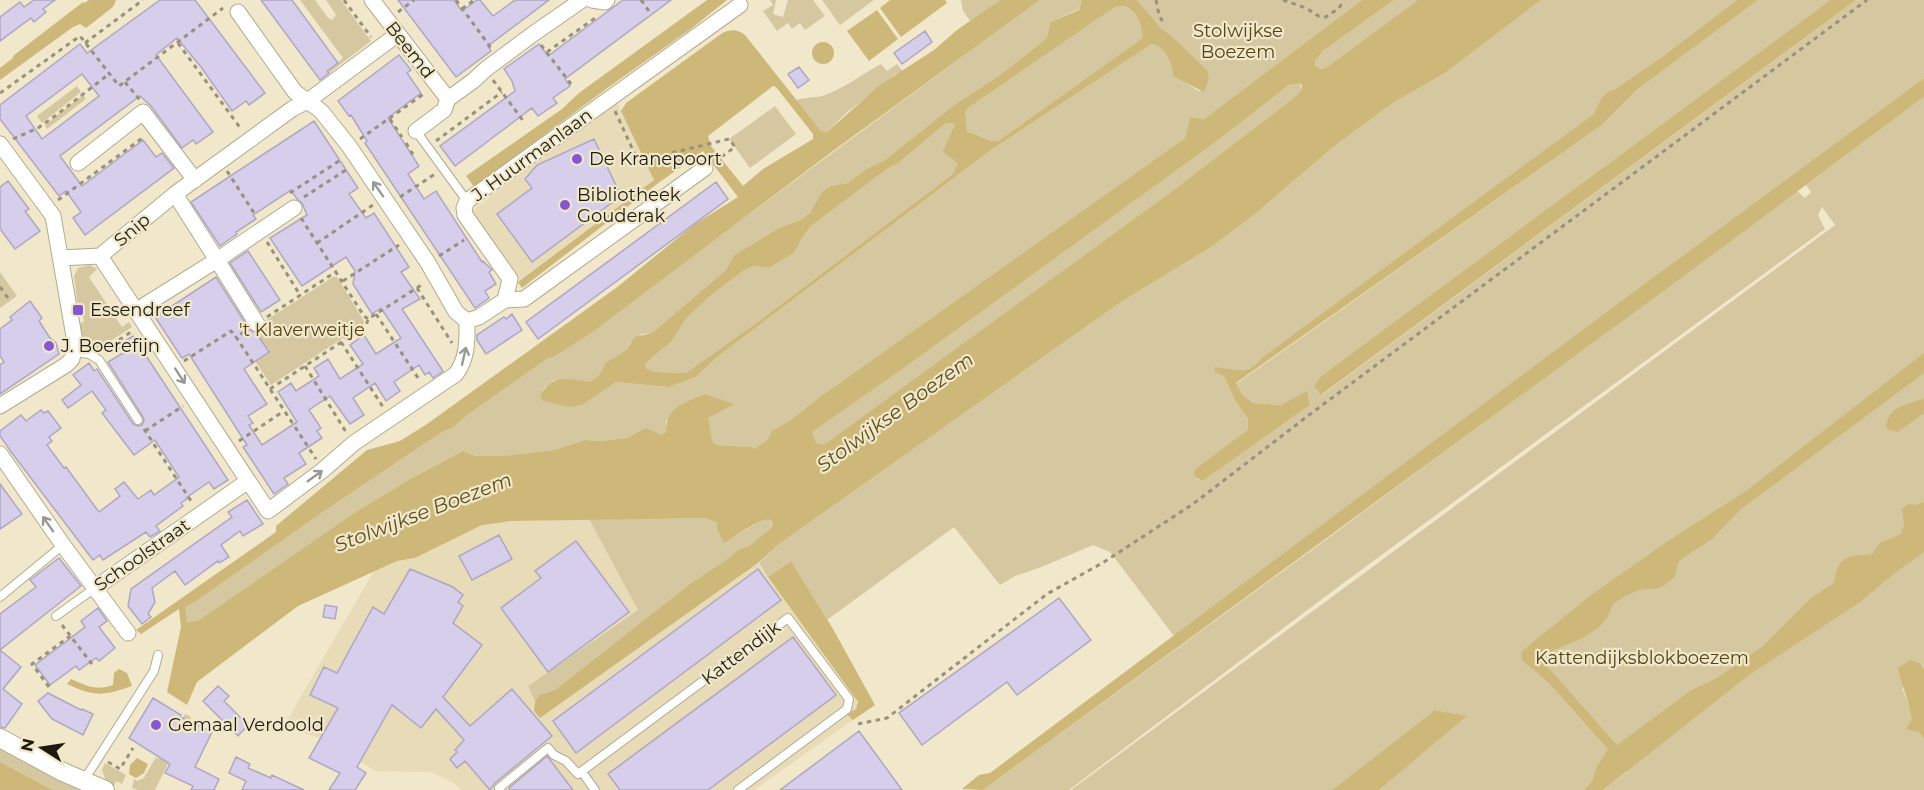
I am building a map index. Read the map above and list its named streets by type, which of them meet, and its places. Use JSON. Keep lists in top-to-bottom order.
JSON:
{
  "streets": {
    "street": [
      "Beemd",
      "J. Huurmanlaan",
      "Snip",
      "Schoolstraat"
    ],
    "lane": ["Kattendijk"]
  },
  "crossings": [
    ["Beemd", "Snip"]
  ],
  "water": ["Stolwijkse Boezem"],
  "parks": ["Stolwijkse Boezem", "'t Klaverweitje", "Kattendijksblokboezem"],
  "places": {
    "other": [
      "De Kranepoort",
      "Bibliotheek Gouderak",
      "J. Boerefijn",
      "Gemaal Verdoold"
    ],
    "transit": ["Essendreef"]
  },
  "north": "left"
}
